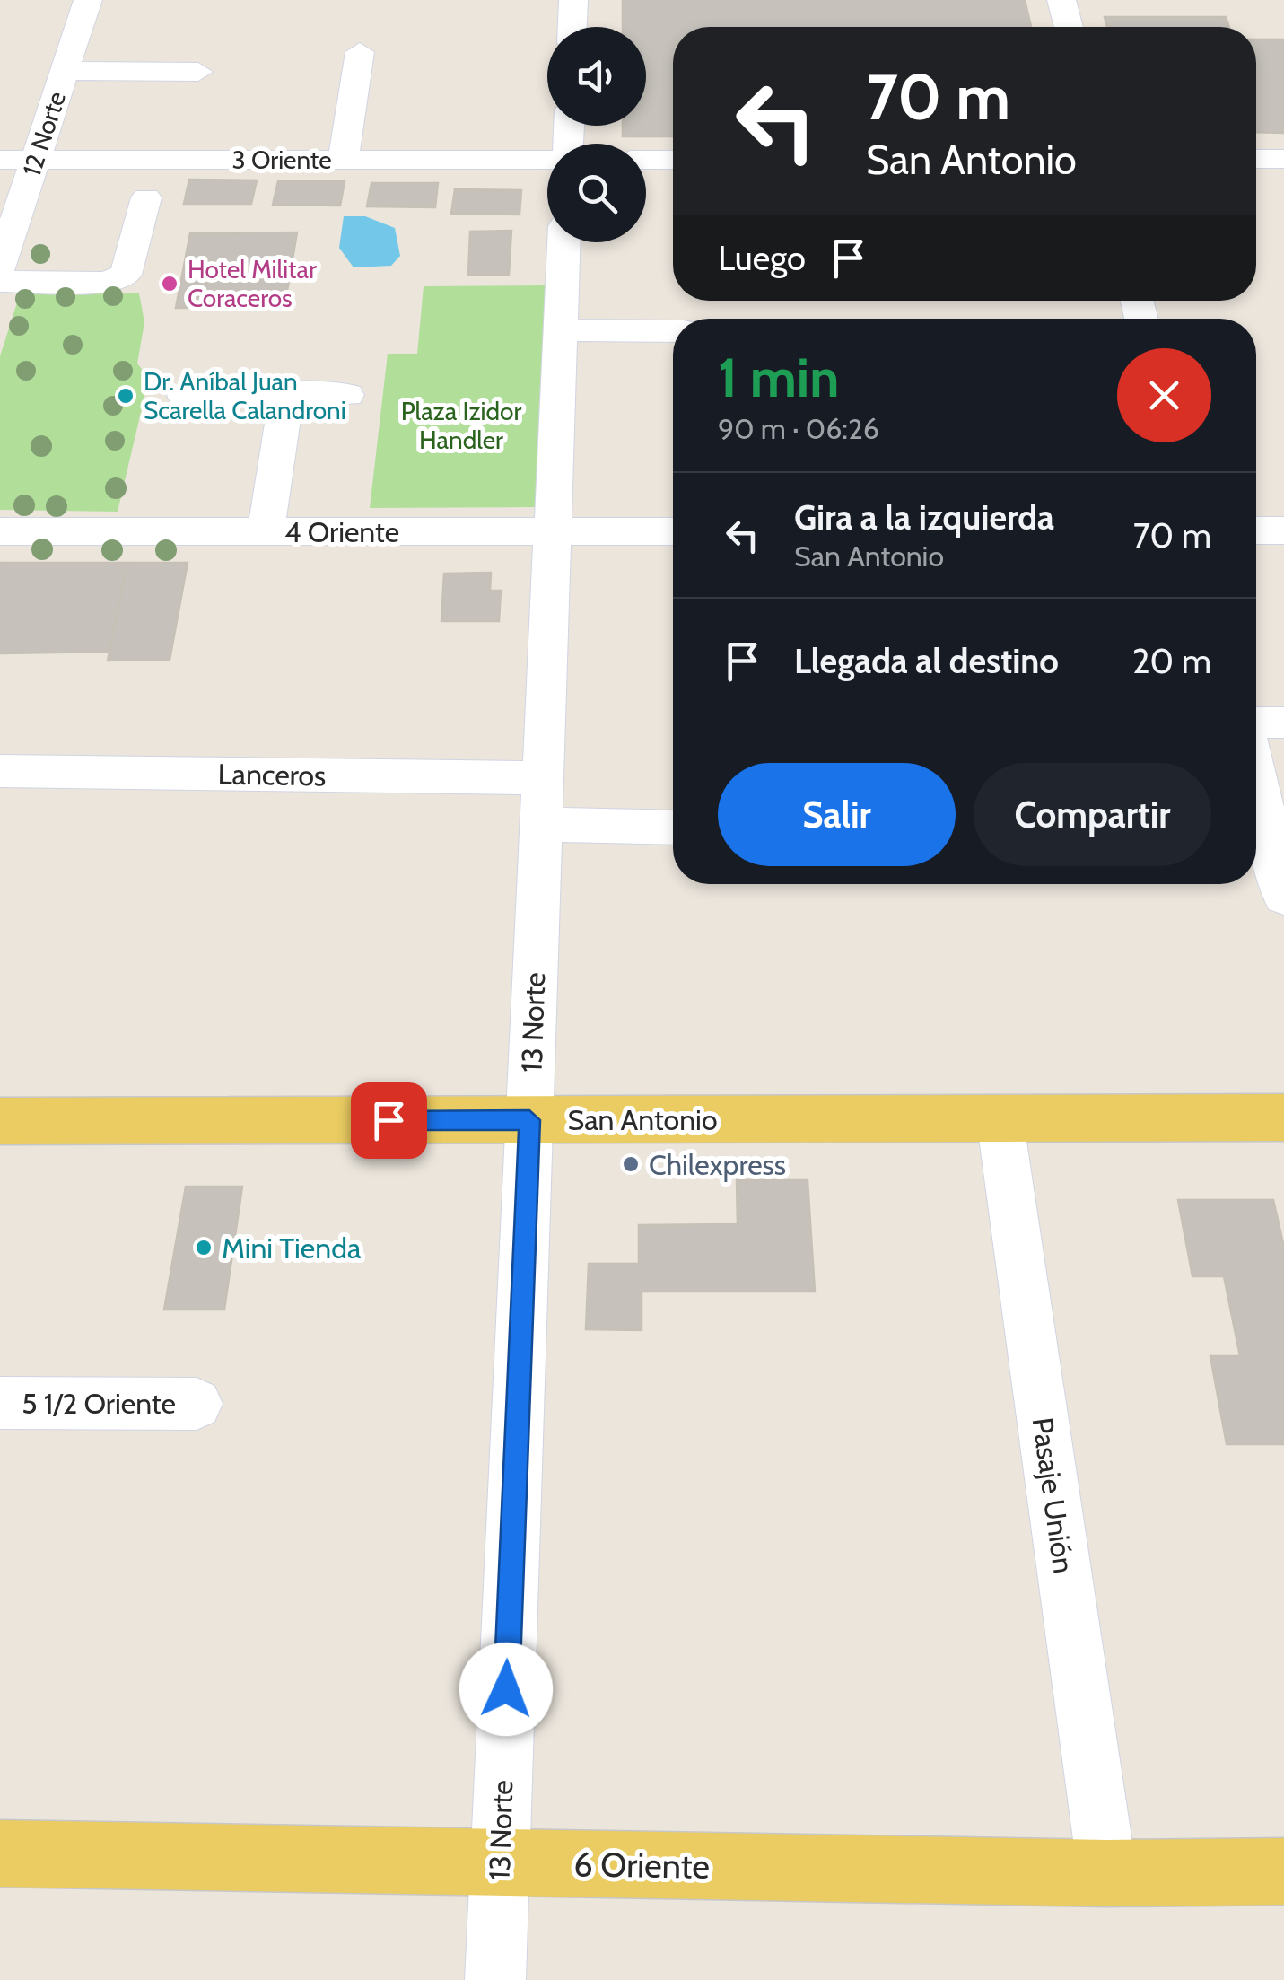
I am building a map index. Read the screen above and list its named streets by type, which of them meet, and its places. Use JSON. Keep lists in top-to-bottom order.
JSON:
{
  "streets": {
    "main road": ["San Antonio", "6 Oriente"],
    "street": [
      "12 Norte",
      "3 Oriente",
      "4 Oriente",
      "Lanceros",
      "13 Norte",
      "5 1/2 Oriente",
      "Pasaje Unión"
    ]
  },
  "crossings": [
    ["12 Norte", "3 Oriente"],
    ["4 Oriente", "13 Norte"],
    ["Lanceros", "13 Norte"],
    ["13 Norte", "San Antonio"],
    ["13 Norte", "6 Oriente"],
    ["San Antonio", "Pasaje Unión"],
    ["Pasaje Unión", "6 Oriente"]
  ],
  "parks": ["Plaza Izidor Handler"],
  "places": [
    "Hotel Militar Coraceros",
    "Dr. Aníbal Juan Scarella Calandroni",
    "Chilexpress",
    "Mini Tienda"
  ],
  "page": {
    "turn": ["70 m", "San Antonio"],
    "then": "Luego",
    "heading": ["1 min", "90 m · 06:26"],
    "list": [
      {
        "name": "Gira a la izquierda",
        "note": "San Antonio",
        "value": "70 m"
      },
      {
        "name": "Llegada al destino",
        "value": "20 m"
      }
    ],
    "buttons": ["Salir", "Compartir"]
  }
}
